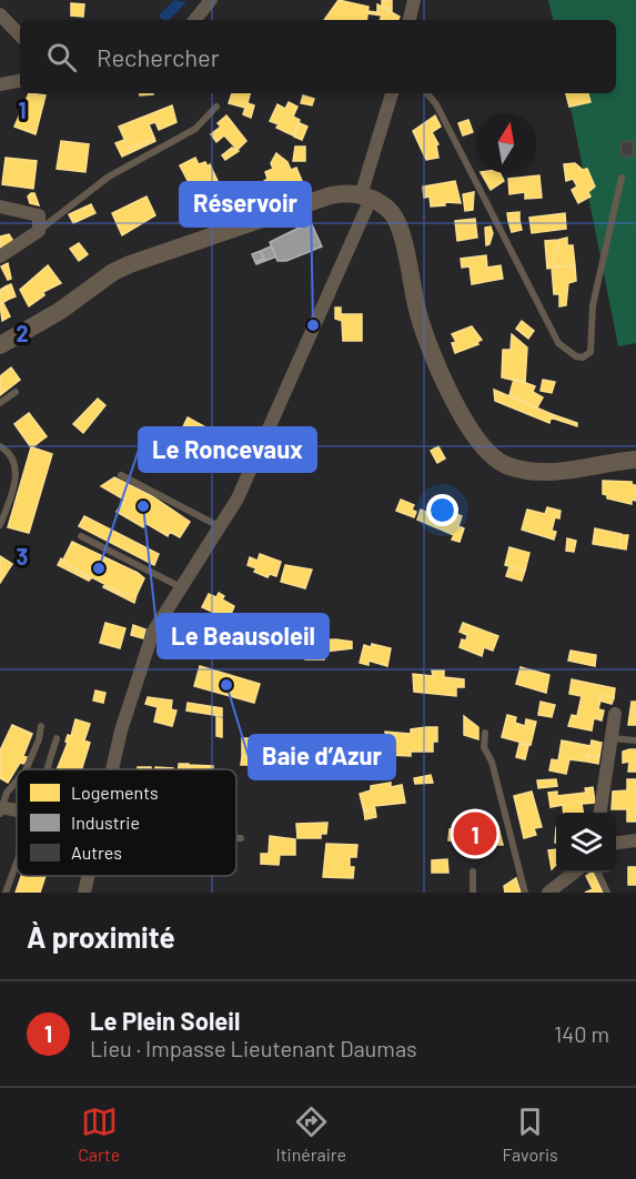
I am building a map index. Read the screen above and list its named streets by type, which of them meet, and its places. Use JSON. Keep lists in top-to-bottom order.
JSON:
{
  "places": [
    "Réservoir",
    "Le Beausoleil",
    "Le Roncevaux",
    "Baie d’Azur"
  ],
  "legend": ["Logements", "Industrie", "Autres"],
  "north": "top",
  "page": {
    "search": "Rechercher",
    "pins": "1",
    "heading": "À proximité",
    "list": [
      {
        "mark": "1",
        "name": "Le Plein Soleil",
        "note": "Lieu · Impasse Lieutenant Daumas",
        "value": "140 m"
      }
    ],
    "nav": ["Carte", "Itinéraire", "Favoris"]
  },
  "grid": {
    "rows": ["1", "2", "3"]
  }
}
